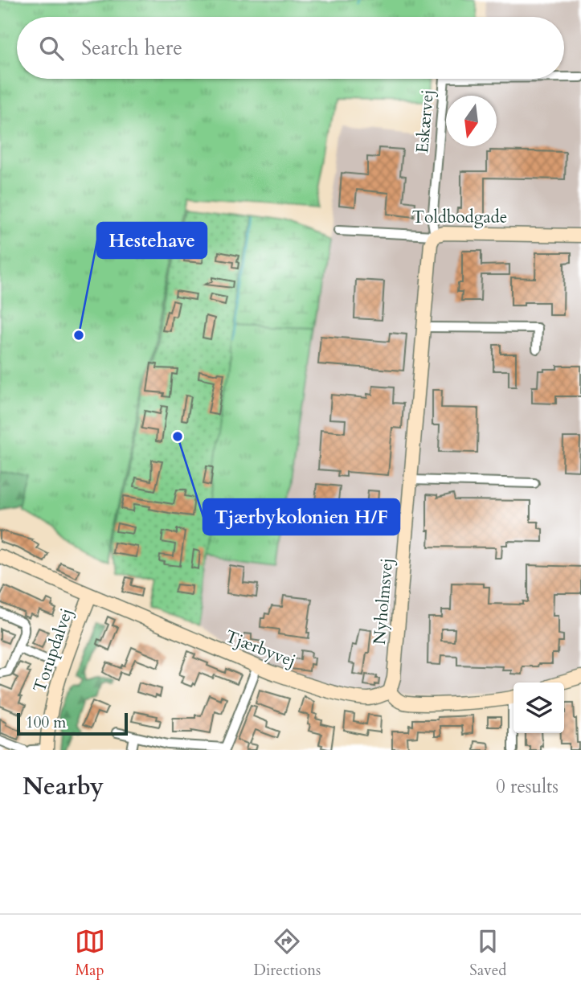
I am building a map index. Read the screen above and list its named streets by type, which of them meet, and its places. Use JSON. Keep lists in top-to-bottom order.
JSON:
{
  "streets": {
    "street": [
      "Eskærvej",
      "Toldbodgade",
      "Nyholmsvej",
      "Tjærbyvej",
      "Torupdalvej"
    ]
  },
  "crossings": [
    ["Eskærvej", "Toldbodgade"],
    ["Eskærvej", "Nyholmsvej"],
    ["Toldbodgade", "Nyholmsvej"],
    ["Nyholmsvej", "Tjærbyvej"],
    ["Tjærbyvej", "Torupdalvej"]
  ],
  "places": ["Hestehave", "Tjærbykolonien H/F"],
  "scale_bar": "100 m",
  "north": "bottom",
  "page": {
    "search": "Search here",
    "scale": "100 m",
    "heading": ["Nearby", "0 results"],
    "nav": ["Map", "Directions", "Saved"]
  }
}
